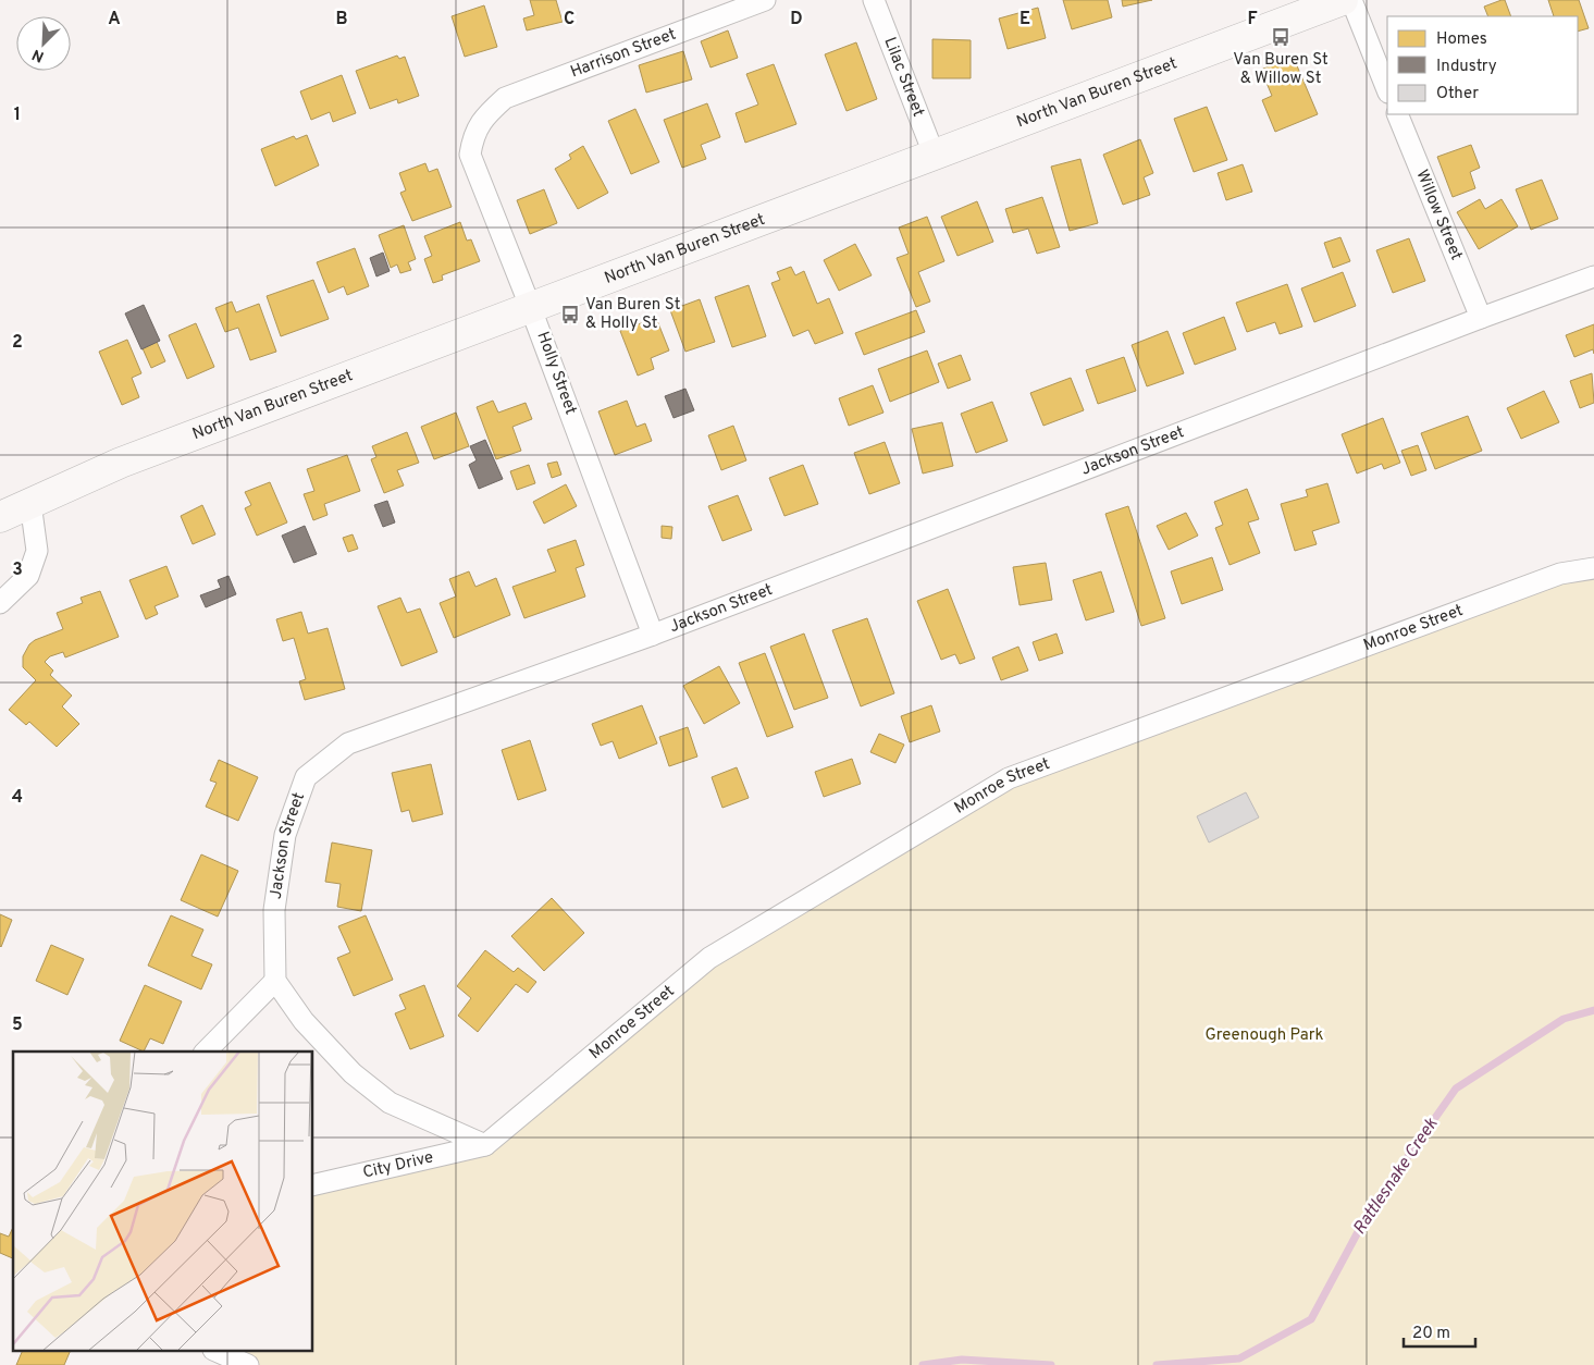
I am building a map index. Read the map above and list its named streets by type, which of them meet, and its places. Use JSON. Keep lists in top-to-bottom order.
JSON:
{
  "streets": {
    "street": [
      "Harrison Street",
      "Lilac Street",
      "North Van Buren Street",
      "Willow Street",
      "Holly Street",
      "Jackson Street",
      "Monroe Street",
      "City Drive"
    ]
  },
  "crossings": [
    ["Harrison Street", "Holly Street"],
    ["Lilac Street", "North Van Buren Street"],
    ["North Van Buren Street", "Holly Street"],
    ["Willow Street", "Jackson Street"],
    ["Holly Street", "Jackson Street"],
    ["Monroe Street", "City Drive"]
  ],
  "water": ["Rattlesnake Creek"],
  "parks": ["Greenough Park"],
  "places": {
    "bus stop": ["Van Buren St & Willow St", "Van Buren St & Holly St"]
  },
  "legend": ["Homes", "Industry", "Other"],
  "scale_bar": "20 m",
  "north": "bottom left",
  "grid": {
    "columns": [
      "A",
      "B",
      "C",
      "D",
      "E",
      "F"
    ],
    "rows": [
      "1",
      "2",
      "3",
      "4",
      "5"
    ]
  }
}
